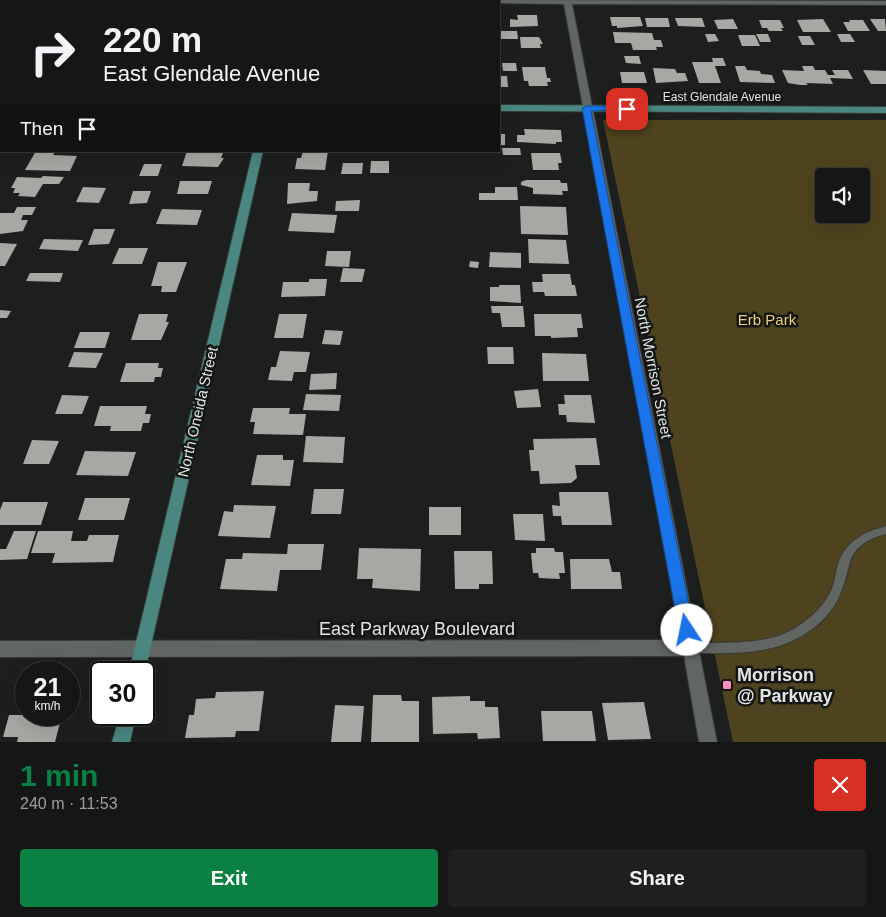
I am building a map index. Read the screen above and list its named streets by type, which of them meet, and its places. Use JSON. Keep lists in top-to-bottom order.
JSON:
{
  "streets": {
    "main road": ["East Glendale Avenue", "North Oneida Street"],
    "street": ["North Morrison Street", "East Parkway Boulevard"]
  },
  "crossings": [
    ["East Glendale Avenue", "North Morrison Street"],
    ["North Morrison Street", "East Parkway Boulevard"],
    ["North Oneida Street", "East Parkway Boulevard"]
  ],
  "parks": ["Erb Park"],
  "places": {
    "transit": ["Morrison @ Parkway"]
  },
  "page": {
    "turn": ["220 m", "East Glendale Avenue"],
    "then": "Then",
    "speed": "21 km/h",
    "limit": "30",
    "heading": ["1 min", "240 m · 11:53"],
    "buttons": ["Exit", "Share"]
  }
}
